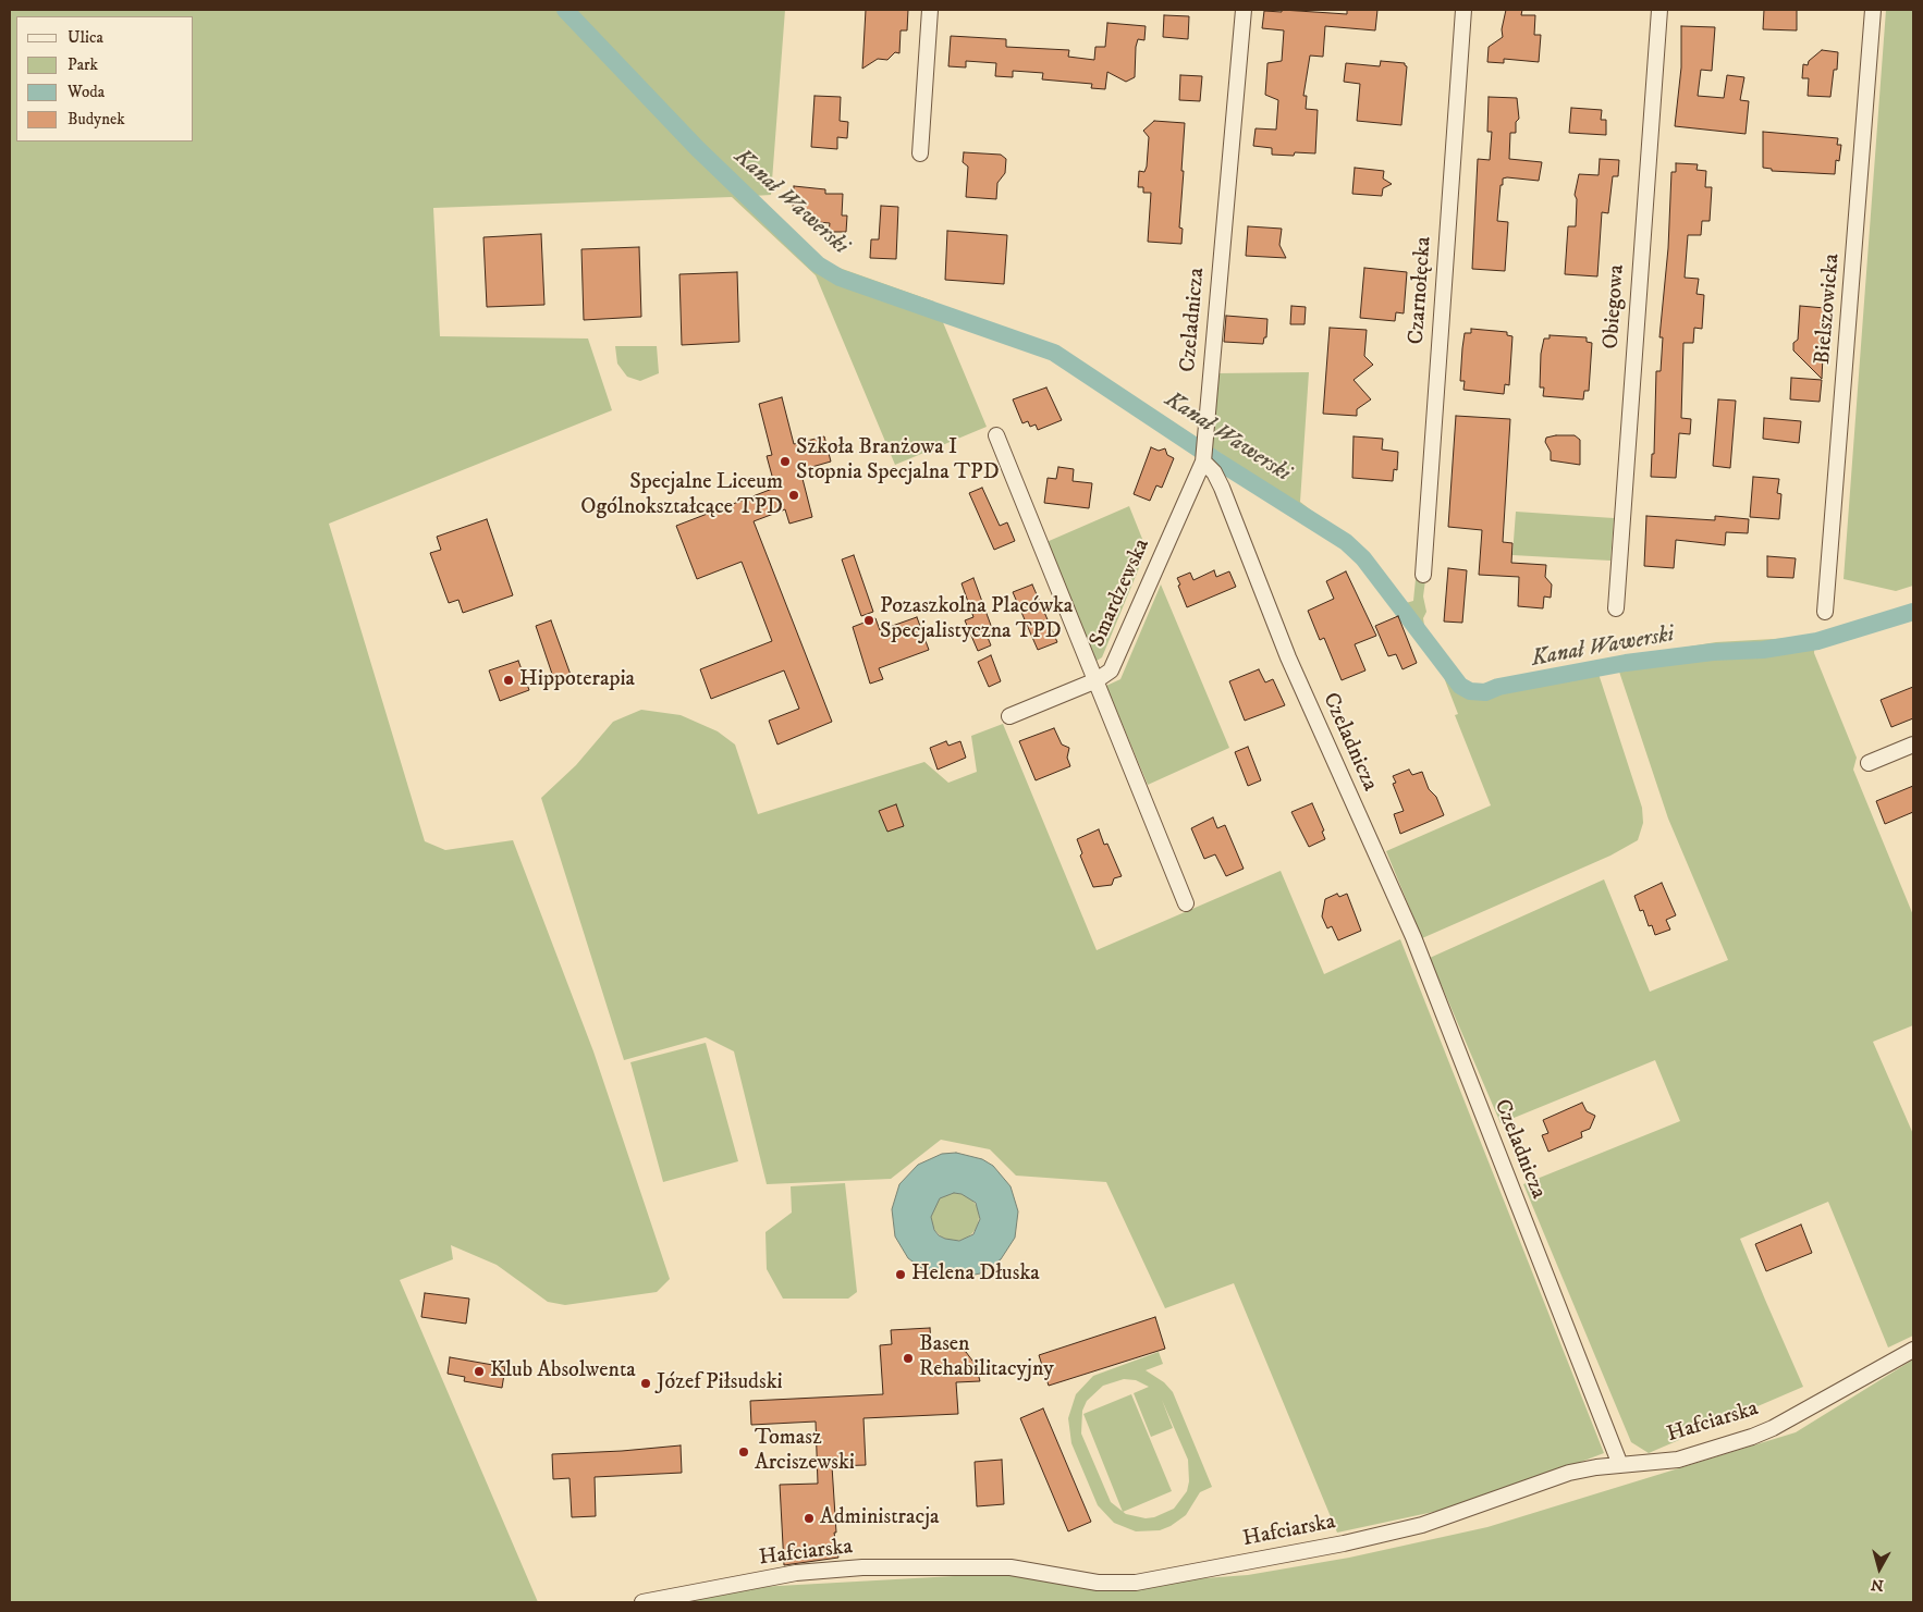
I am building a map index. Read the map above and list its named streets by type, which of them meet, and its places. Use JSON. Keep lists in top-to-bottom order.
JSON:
{
  "streets": {
    "street": [
      "Czarnołęcka",
      "Obiegowa",
      "Bielszowicka",
      "Czeladnicza",
      "Smardzewska",
      "Hafciarska"
    ]
  },
  "crossings": [
    ["Czeladnicza", "Smardzewska"],
    ["Czeladnicza", "Hafciarska"]
  ],
  "water": ["Kanał Wawerski"],
  "places": [
    "Szkoła Branżowa I Stopnia Specjalna TPD",
    "Specjalne Liceum Ogólnokształcące TPD",
    "Pozaszkolna Placówka Specjalistyczna TPD",
    "Hippoterapia",
    "Helena Dłuska",
    "Basen Rehabilitacyjny",
    "Klub Absolwenta",
    "Józef Piłsudski",
    "Tomasz Arciszewski",
    "Administracja"
  ],
  "legend": [
    "Ulica",
    "Park",
    "Woda",
    "Budynek"
  ],
  "north": "bottom"
}
